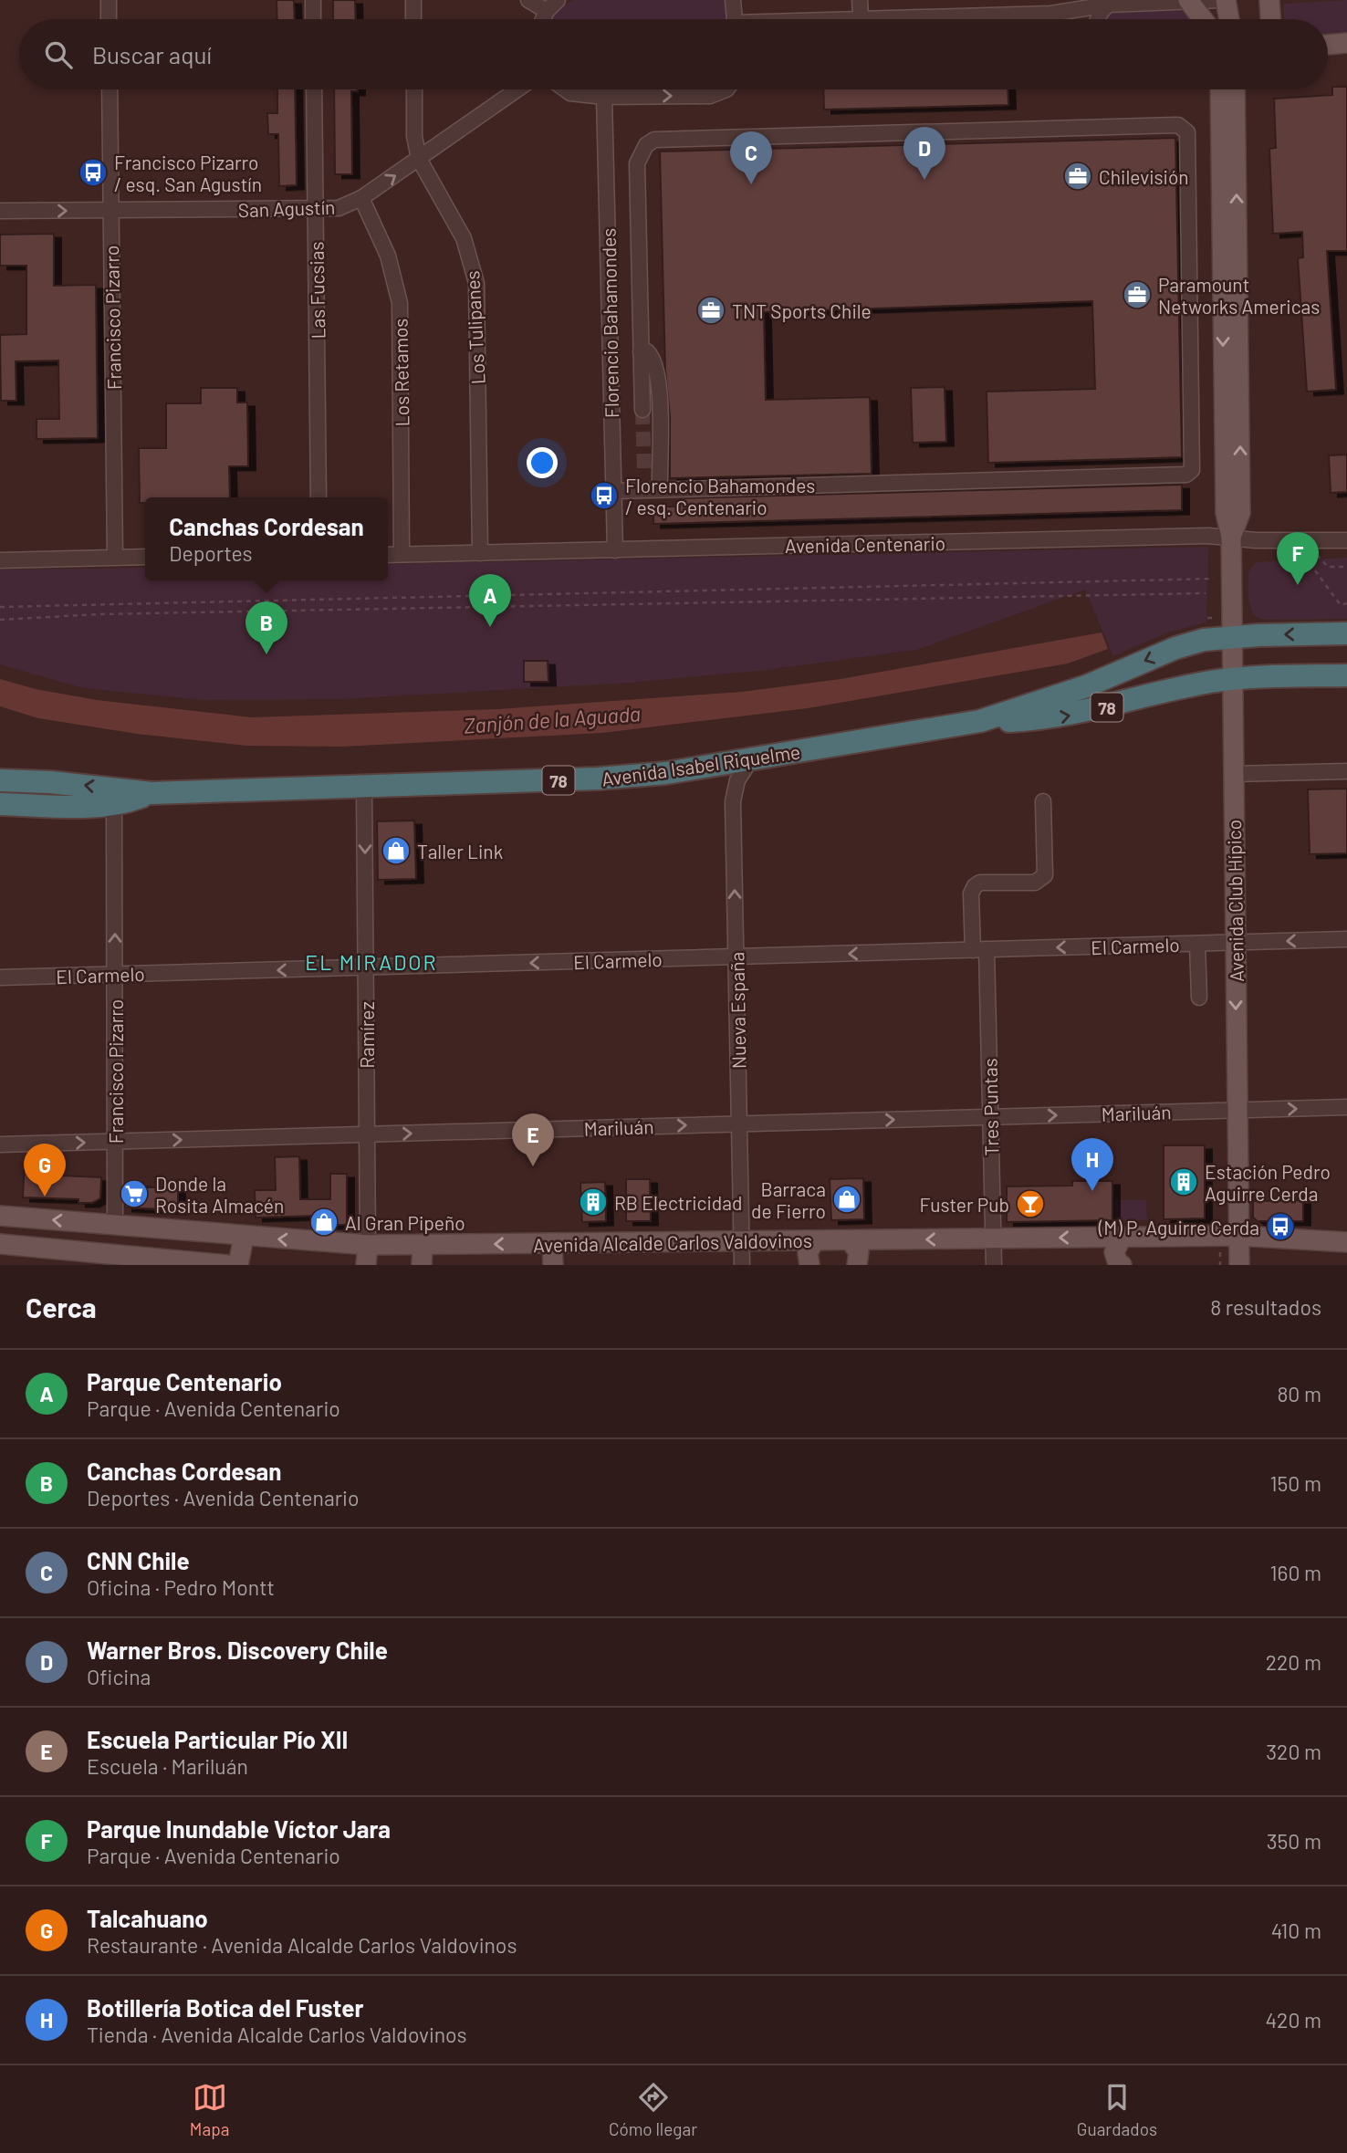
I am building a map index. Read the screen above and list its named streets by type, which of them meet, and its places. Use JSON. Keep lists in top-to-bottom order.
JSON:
{
  "streets": {
    "highway": ["78", "Avenida Isabel Riquelme"],
    "main road": ["Avenida Club Hípico", "Avenida Alcalde Carlos Valdovinos"],
    "street": [
      "San Agustín",
      "Las Fucsias",
      "Francisco Pizarro",
      "Florencio Bahamondes",
      "Los Tulipanes",
      "Los Retamos",
      "Avenida Centenario",
      "El Carmelo",
      "Nueva España",
      "Ramírez",
      "Tres Puntas",
      "Mariluán"
    ]
  },
  "crossings": [
    ["San Agustín", "Las Fucsias"],
    ["San Agustín", "Francisco Pizarro"],
    ["San Agustín", "Los Tulipanes"],
    ["San Agustín", "Los Retamos"],
    ["Francisco Pizarro", "Avenida Isabel Riquelme"],
    ["Francisco Pizarro", "El Carmelo"],
    ["Francisco Pizarro", "Mariluán"],
    ["Francisco Pizarro", "Avenida Alcalde Carlos Valdovinos"],
    ["Florencio Bahamondes", "Avenida Centenario"],
    ["Los Tulipanes", "Avenida Centenario"],
    ["Los Retamos", "Avenida Centenario"],
    ["Avenida Centenario", "Avenida Club Hípico"],
    ["Avenida Isabel Riquelme", "Avenida Club Hípico"],
    ["Avenida Isabel Riquelme", "Nueva España"],
    ["Avenida Isabel Riquelme", "Ramírez"],
    ["Avenida Club Hípico", "El Carmelo"],
    ["Avenida Club Hípico", "Mariluán"],
    ["Avenida Club Hípico", "Avenida Alcalde Carlos Valdovinos"],
    ["El Carmelo", "Nueva España"],
    ["El Carmelo", "Ramírez"],
    ["El Carmelo", "Tres Puntas"],
    ["Nueva España", "Mariluán"],
    ["Nueva España", "Avenida Alcalde Carlos Valdovinos"],
    ["Ramírez", "Mariluán"],
    ["Ramírez", "Avenida Alcalde Carlos Valdovinos"],
    ["Tres Puntas", "Mariluán"],
    ["Tres Puntas", "Avenida Alcalde Carlos Valdovinos"]
  ],
  "one_way": [
    "El Carmelo",
    "Nueva España",
    "Ramírez",
    "Mariluán",
    "Avenida Alcalde Carlos Valdovinos"
  ],
  "districts": ["EL MIRADOR"],
  "water": ["Zanjón de la Aguada"],
  "places": {
    "bus stop": ["Francisco Pizarro / esq. San Agustín", "Florencio Bahamondes / esq. Centenario", "(M) P. Aguirre Cerda"],
    "office": ["Chilevisión", "Paramount Networks Americas", "TNT Sports Chile"],
    "shop": ["Taller Link", "Barraca de Fierro", "Al Gran Pipeño"],
    "building": ["Estación Pedro Aguirre Cerda", "RB Electricidad"],
    "supermarket": ["Donde la Rosita Almacén"],
    "bar": ["Fuster Pub"]
  },
  "page": {
    "search": "Buscar aquí",
    "pins": [
      "D",
      "C",
      "F",
      "A",
      "B",
      "E",
      "H",
      "G"
    ],
    "popup": ["Canchas Cordesan", "Deportes"],
    "heading": ["Cerca", "8 resultados"],
    "list": [
      {
        "mark": "A",
        "name": "Parque Centenario",
        "note": "Parque · Avenida Centenario",
        "value": "80 m"
      },
      {
        "mark": "B",
        "name": "Canchas Cordesan",
        "note": "Deportes · Avenida Centenario",
        "value": "150 m"
      },
      {
        "mark": "C",
        "name": "CNN Chile",
        "note": "Oficina · Pedro Montt",
        "value": "160 m"
      },
      {
        "mark": "D",
        "name": "Warner Bros. Discovery Chile",
        "note": "Oficina",
        "value": "220 m"
      },
      {
        "mark": "E",
        "name": "Escuela Particular Pío XII",
        "note": "Escuela · Mariluán",
        "value": "320 m"
      },
      {
        "mark": "F",
        "name": "Parque Inundable Víctor Jara",
        "note": "Parque · Avenida Centenario",
        "value": "350 m"
      },
      {
        "mark": "G",
        "name": "Talcahuano",
        "note": "Restaurante · Avenida Alcalde Carlos Valdovinos",
        "value": "410 m"
      },
      {
        "mark": "H",
        "name": "Botillería Botica del Fuster",
        "note": "Tienda · Avenida Alcalde Carlos Valdovinos",
        "value": "420 m"
      }
    ],
    "nav": ["Mapa", "Cómo llegar", "Guardados"]
  }
}
